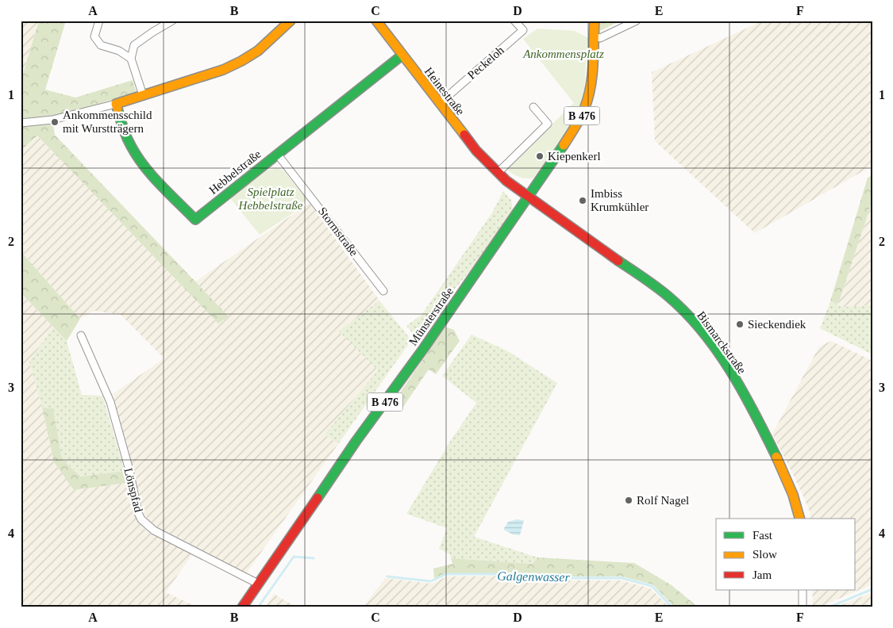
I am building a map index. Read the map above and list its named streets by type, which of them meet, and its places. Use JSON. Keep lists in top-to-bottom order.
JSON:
{
  "streets": {
    "street": [
      "Peckeloh",
      "Heinestraße",
      "B 476",
      "Hebbelstraße",
      "Stormstraße",
      "Münsterstraße",
      "Bismarckstraße",
      "Lönspfad"
    ]
  },
  "crossings": [
    ["Peckeloh", "Heinestraße"],
    ["Heinestraße", "Hebbelstraße"],
    ["Heinestraße", "Münsterstraße"],
    ["Heinestraße", "Bismarckstraße"],
    ["Hebbelstraße", "Stormstraße"],
    ["Münsterstraße", "Bismarckstraße"],
    ["Münsterstraße", "Lönspfad"]
  ],
  "water": ["Galgenwasser"],
  "parks": ["Ankommensplatz", "Spielplatz Hebbelstraße"],
  "places": [
    "Ankommensschild mit Wurstträgern",
    "Kiepenkerl",
    "Imbiss Krumkühler",
    "Sieckendiek",
    "Rolf Nagel"
  ],
  "legend": ["Fast", "Slow", "Jam"],
  "grid": {
    "columns": [
      "A",
      "B",
      "C",
      "D",
      "E",
      "F"
    ],
    "rows": [
      "1",
      "2",
      "3",
      "4"
    ]
  }
}
